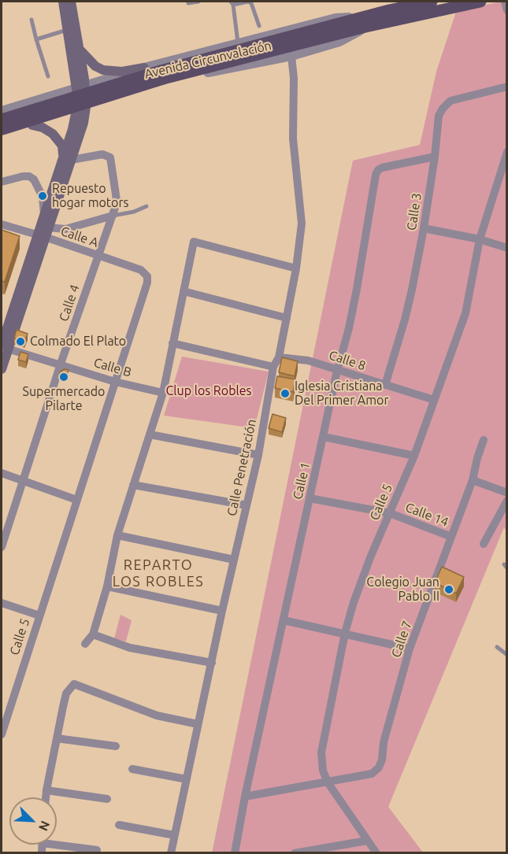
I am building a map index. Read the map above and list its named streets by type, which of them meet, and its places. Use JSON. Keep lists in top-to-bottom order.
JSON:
{
  "streets": {
    "main road": ["Avenida Circunvalación"],
    "street": [
      "Calle 3",
      "Calle A",
      "Calle 4",
      "Calle 8",
      "Calle B",
      "Calle Penetración",
      "Calle 1",
      "Calle 5",
      "Calle 14",
      "Calle 7"
    ]
  },
  "crossings": [
    ["Avenida Circunvalación", "Calle Penetración"],
    ["Calle 3", "Calle 8"],
    ["Calle 3", "Calle 1"],
    ["Calle A", "Calle 4"],
    ["Calle A", "Calle 5"],
    ["Calle 4", "Calle B"],
    ["Calle 8", "Calle Penetración"],
    ["Calle 8", "Calle 1"],
    ["Calle 8", "Calle 5"],
    ["Calle B", "Calle 5"],
    ["Calle 1", "Calle 14"],
    ["Calle 5", "Calle 14"],
    ["Calle 5", "Calle 7"],
    ["Calle 14", "Calle 7"]
  ],
  "districts": ["REPARTO LOS ROBLES"],
  "parks": ["Clup los Robles"],
  "places": [
    "Repuesto hogar motors",
    "Colmado El Plato",
    "Supermercado Pilarte",
    "Iglesia Cristiana Del Primer Amor",
    "Colegio Juan Pablo II"
  ],
  "north": "bottom right"
}
